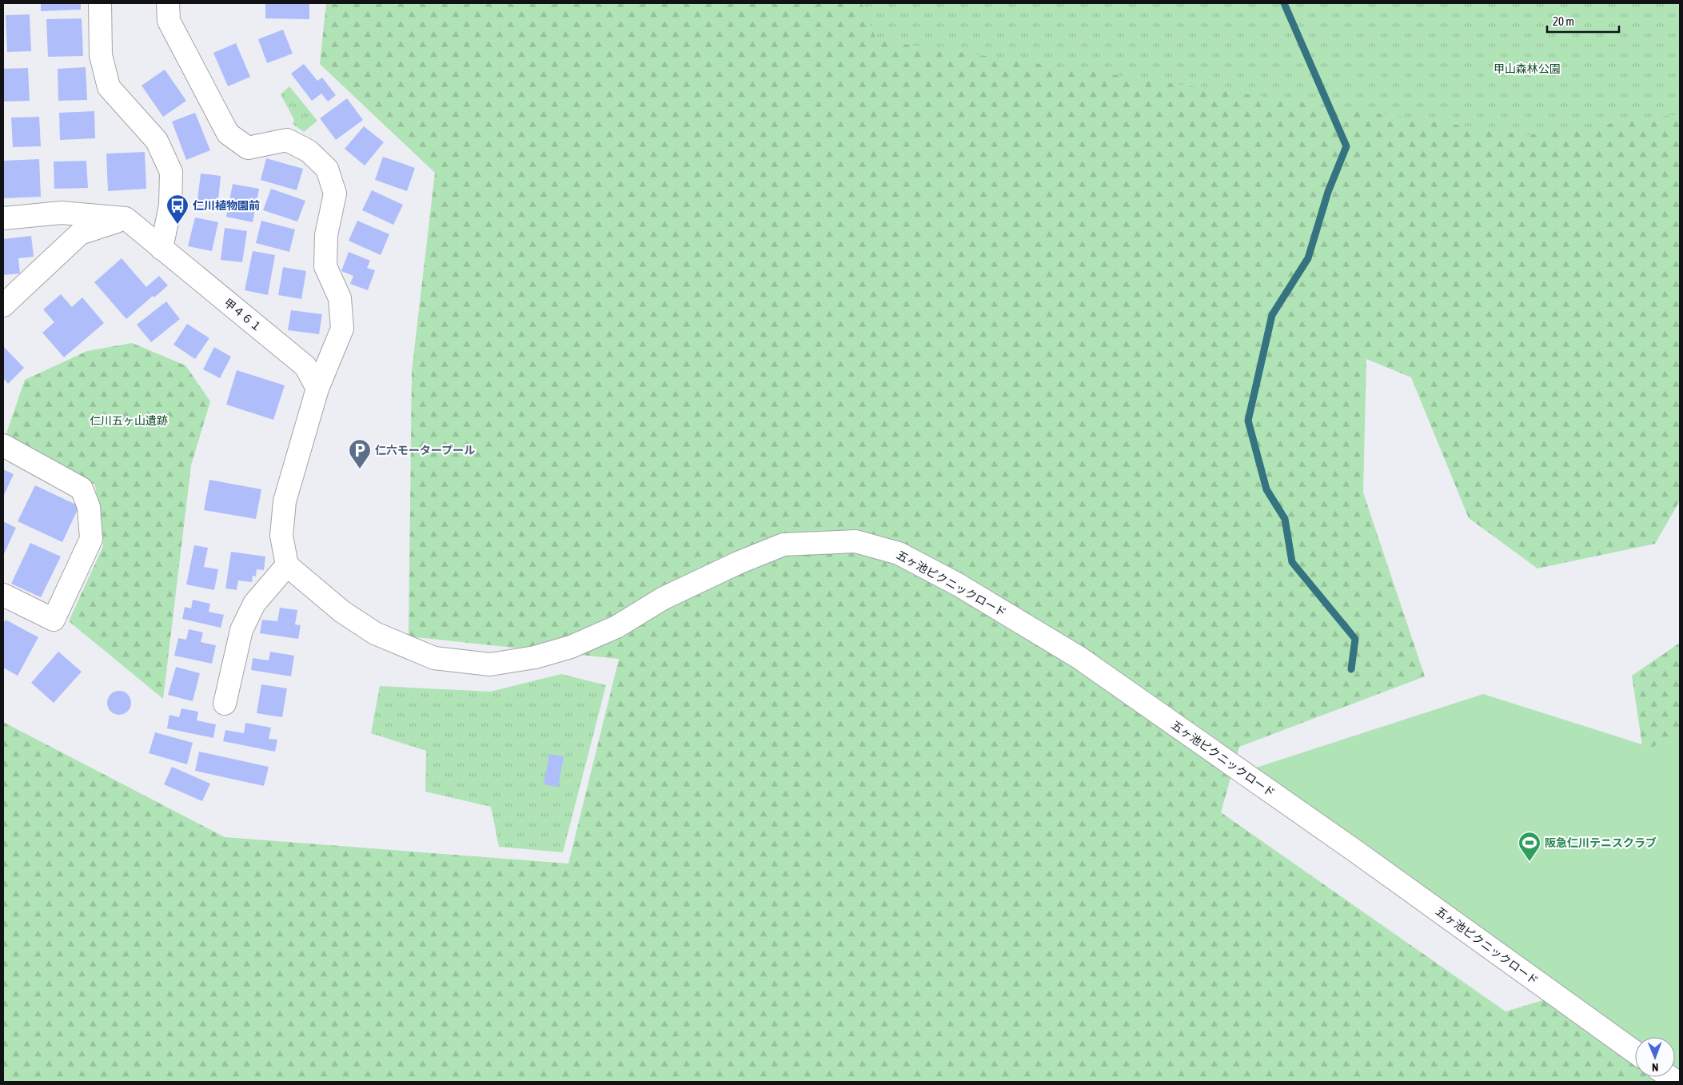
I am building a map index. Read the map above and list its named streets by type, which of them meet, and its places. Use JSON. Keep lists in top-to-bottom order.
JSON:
{
  "streets": {
    "street": ["甲４６１", "五ヶ池ピクニックロード"]
  },
  "parks": ["甲山森林公園", "仁川五ヶ山遺跡"],
  "places": {
    "bus stop": ["仁川植物園前"],
    "parking": ["仁六モータープール"],
    "sports": ["阪急仁川テニスクラブ"]
  },
  "scale_bar": "20 m",
  "north": "bottom"
}
